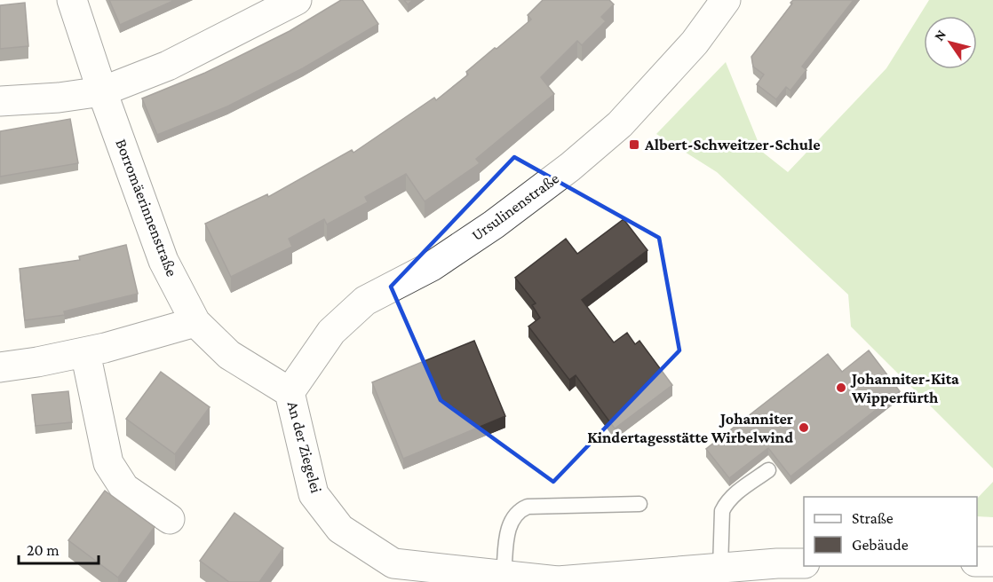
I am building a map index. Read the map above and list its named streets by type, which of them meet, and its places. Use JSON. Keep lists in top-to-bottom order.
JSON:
{
  "streets": {
    "street": ["Ursulinenstraße", "Borromäerinnenstraße", "An der Ziegelei"]
  },
  "crossings": [
    ["Ursulinenstraße", "Borromäerinnenstraße"],
    ["Ursulinenstraße", "An der Ziegelei"],
    ["Borromäerinnenstraße", "An der Ziegelei"]
  ],
  "places": {
    "transit": ["Albert-Schweitzer-Schule"],
    "other": ["Johanniter-Kita Wipperfürth", "Johanniter Kindertagesstätte Wirbelwind"]
  },
  "legend": ["Straße", "Gebäude"],
  "scale_bar": "20 m",
  "north": "top left"
}
